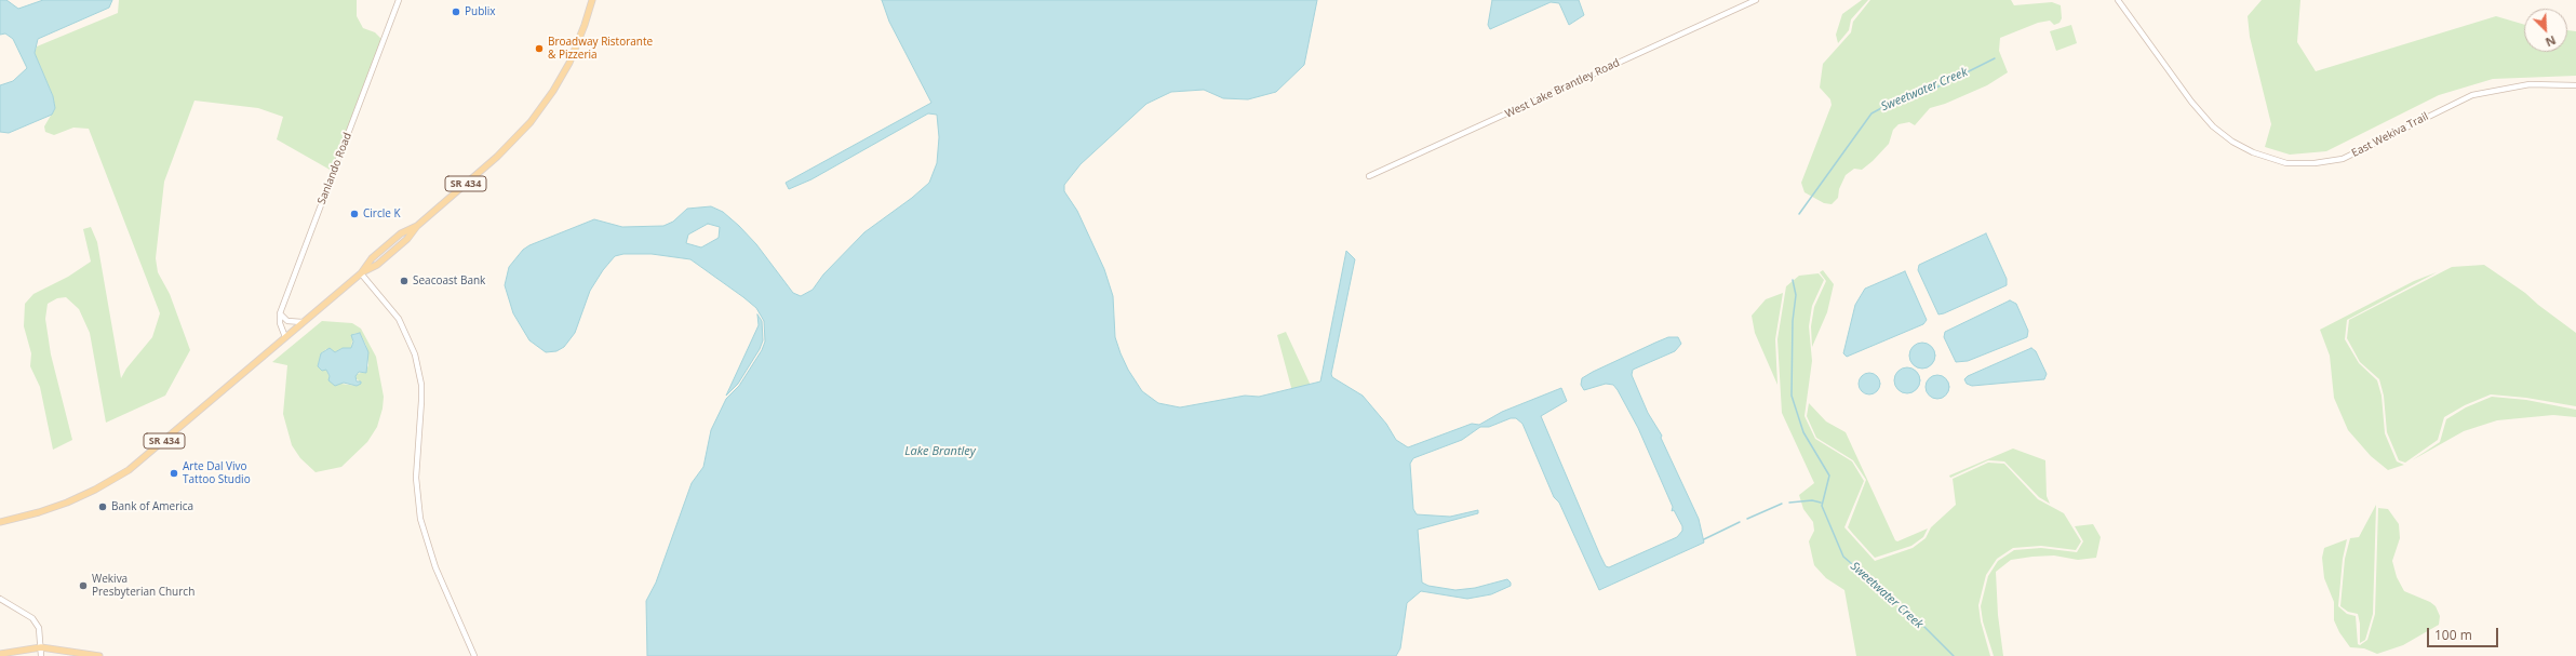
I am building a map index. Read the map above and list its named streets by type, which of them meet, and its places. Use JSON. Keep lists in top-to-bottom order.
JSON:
{
  "streets": {
    "main road": ["SR 434"],
    "street": ["West Lake Brantley Road", "East Wekiva Trail", "Sanlando Road"]
  },
  "water": ["Sweetwater Creek", "Lake Brantley"],
  "places": [
    "Publix",
    "Broadway Ristorante & Pizzeria",
    "Circle K",
    "Seacoast Bank",
    "Arte Dal Vivo Tattoo Studio",
    "Bank of America",
    "Wekiva Presbyterian Church"
  ],
  "scale_bar": "100 m",
  "north": "bottom right"
}
